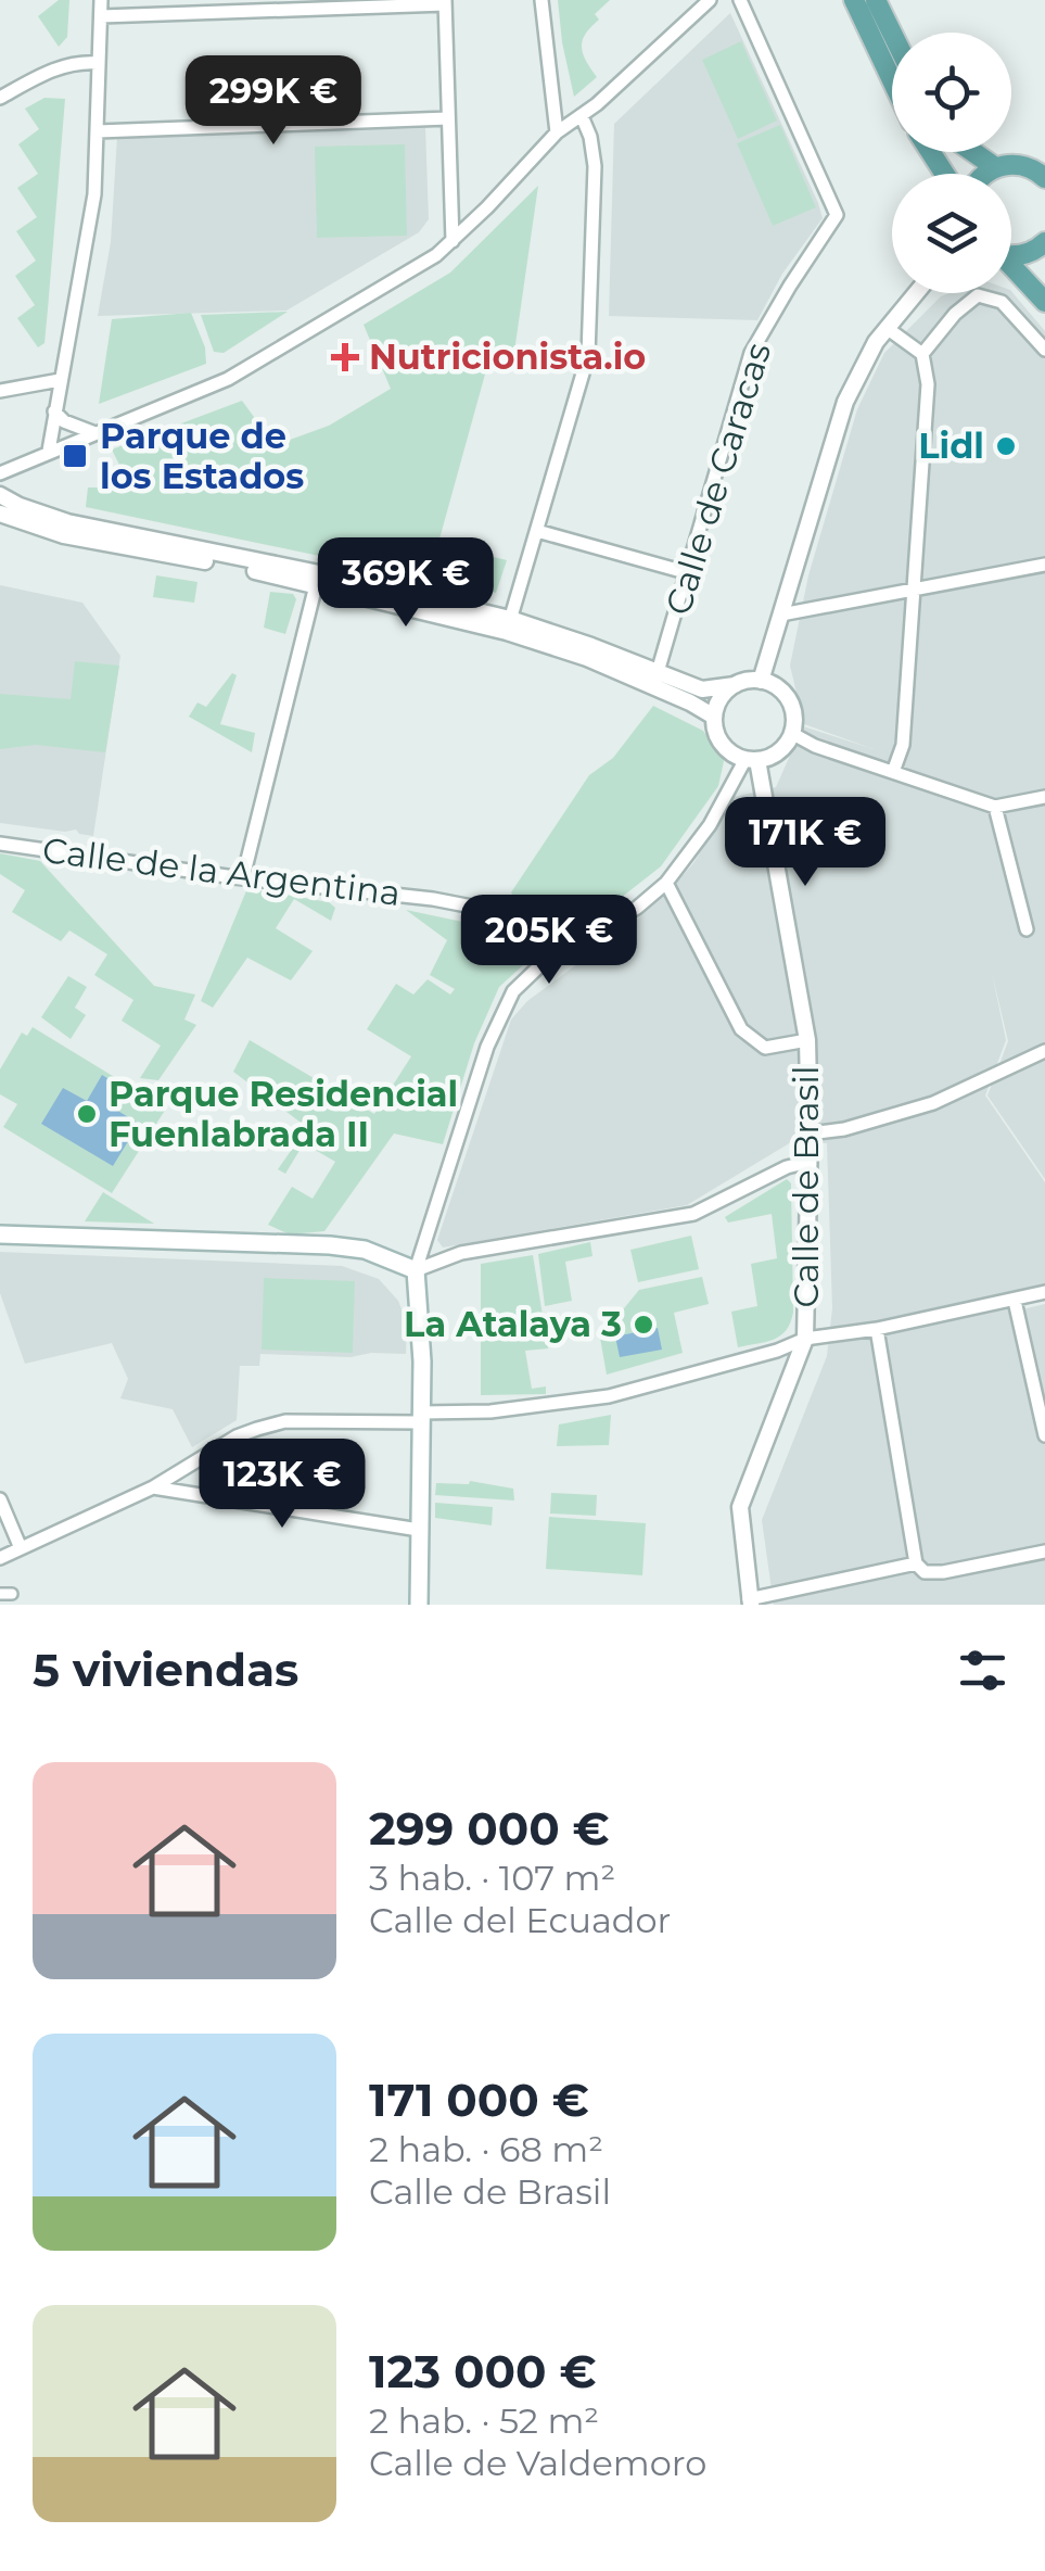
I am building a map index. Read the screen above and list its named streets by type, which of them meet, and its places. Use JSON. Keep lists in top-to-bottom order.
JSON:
{
  "streets": {
    "street": ["Calle de Caracas", "Calle de la Argentina", "Calle de Brasil"]
  },
  "places": {
    "health": ["Nutricionista.io"],
    "other": ["Lidl", "Parque Residencial Fuenlabrada II", "La Atalaya 3"],
    "transit": ["Parque de los Estados"]
  },
  "page": {
    "price": [
      "299K €",
      "369K €",
      "171K €",
      "205K €",
      "123K €"
    ],
    "heading": "5 viviendas",
    "list": [
      {
        "name": "299 000 €",
        "note": "3 hab. · 107 m² · Calle del Ecuador"
      },
      {
        "name": "171 000 €",
        "note": "2 hab. · 68 m² · Calle de Brasil"
      },
      {
        "name": "123 000 €",
        "note": "2 hab. · 52 m² · Calle de Valdemoro"
      }
    ]
  }
}
